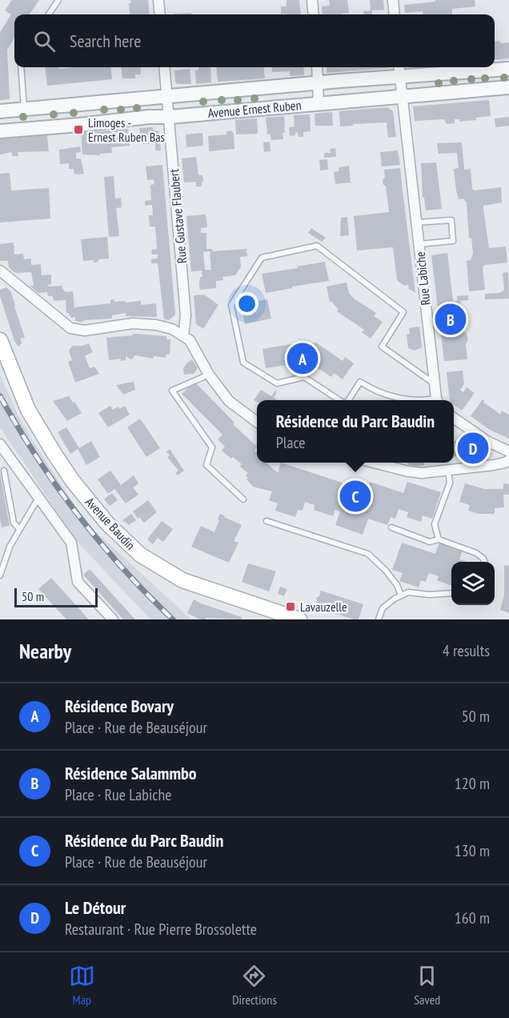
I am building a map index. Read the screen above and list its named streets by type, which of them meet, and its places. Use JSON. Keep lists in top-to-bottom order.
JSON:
{
  "streets": {
    "main road": ["Avenue Baudin"],
    "street": ["Avenue Ernest Ruben", "Rue Gustave Flaubert", "Rue Labiche"]
  },
  "crossings": [
    ["Avenue Ernest Ruben", "Rue Gustave Flaubert"],
    ["Avenue Ernest Ruben", "Rue Labiche"]
  ],
  "places": {
    "transit": ["Limoges - Ernest Ruben Bas", "Lavauzelle"]
  },
  "scale_bar": "50 m",
  "page": {
    "search": "Search here",
    "pins": [
      "B",
      "A",
      "D",
      "C"
    ],
    "popup": ["Résidence du Parc Baudin", "Place"],
    "scale": "50 m",
    "heading": ["Nearby", "4 results"],
    "list": [
      {
        "mark": "A",
        "name": "Résidence Bovary",
        "note": "Place · Rue de Beauséjour",
        "value": "50 m"
      },
      {
        "mark": "B",
        "name": "Résidence Salammbo",
        "note": "Place · Rue Labiche",
        "value": "120 m"
      },
      {
        "mark": "C",
        "name": "Résidence du Parc Baudin",
        "note": "Place · Rue de Beauséjour",
        "value": "130 m"
      },
      {
        "mark": "D",
        "name": "Le Détour",
        "note": "Restaurant · Rue Pierre Brossolette",
        "value": "160 m"
      }
    ],
    "nav": ["Map", "Directions", "Saved"]
  }
}
